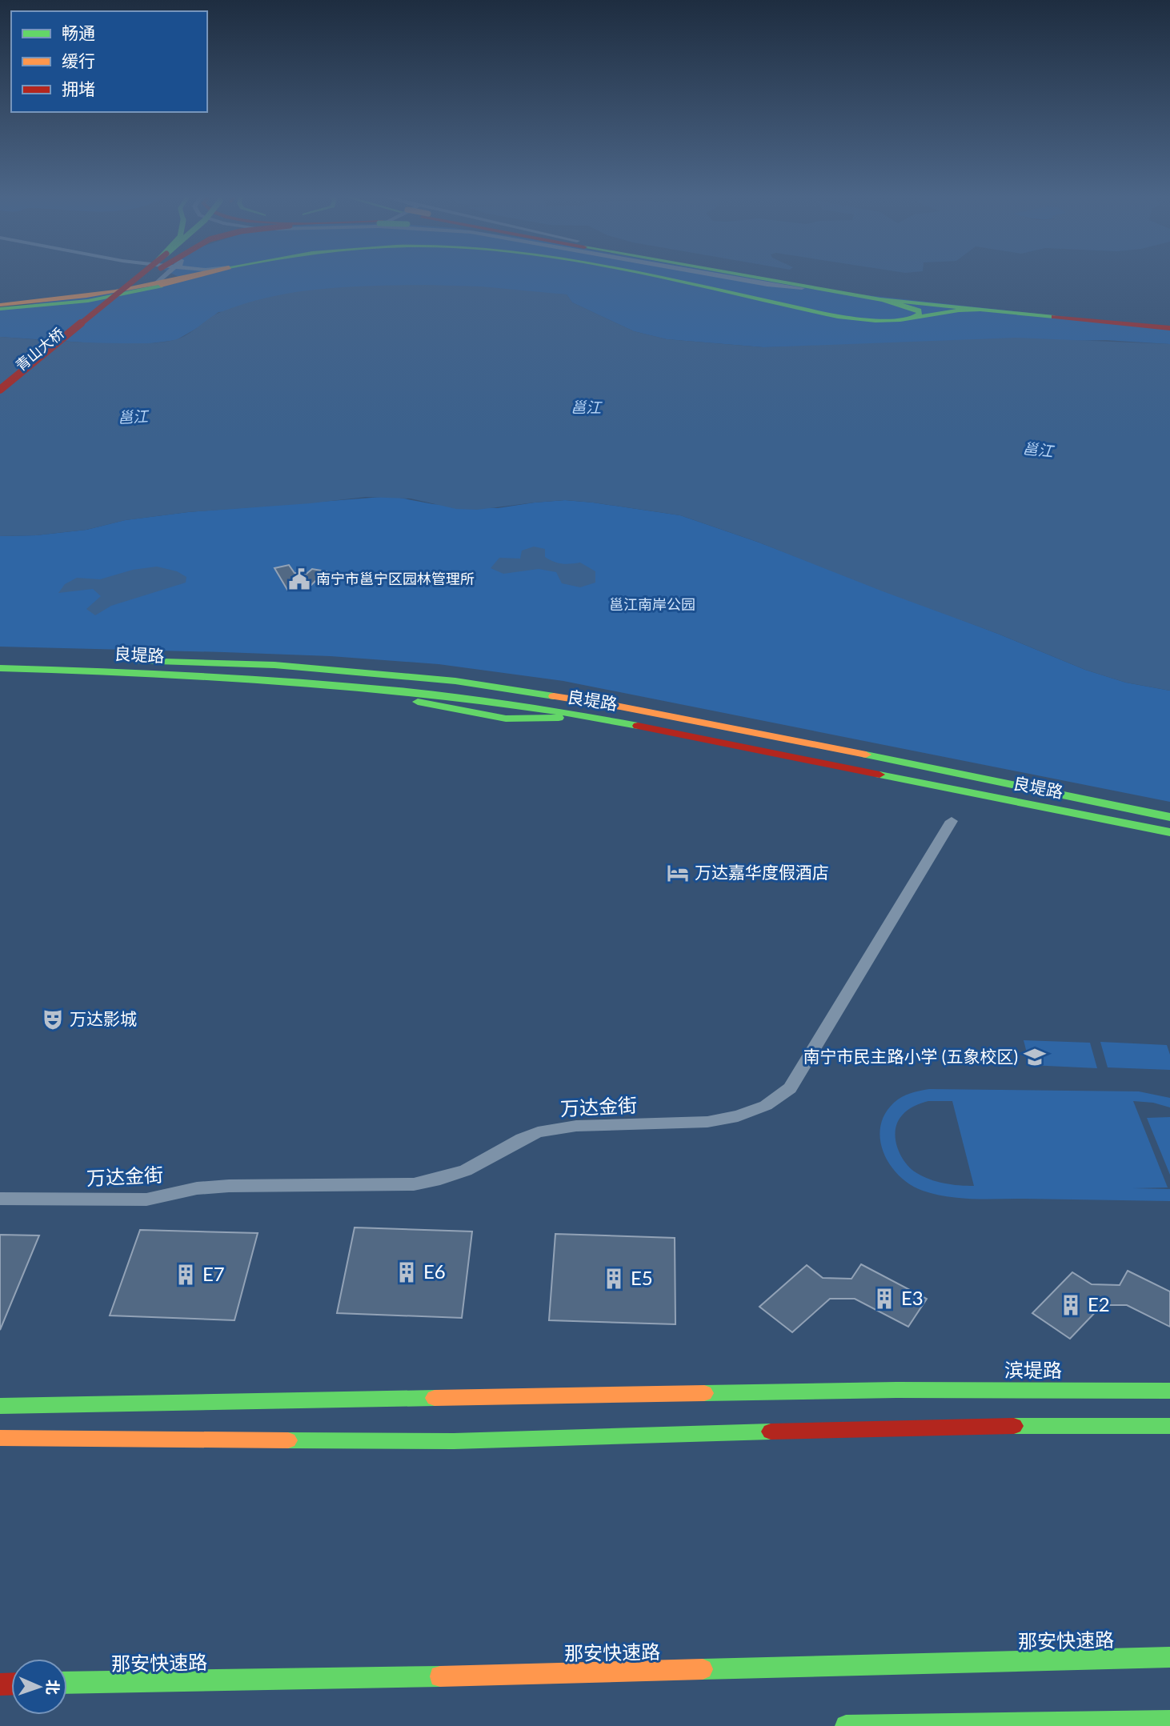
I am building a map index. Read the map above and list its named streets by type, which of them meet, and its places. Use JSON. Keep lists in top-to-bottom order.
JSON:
{
  "streets": {
    "main road": [
      "青山大桥",
      "良堤路",
      "滨堤路",
      "那安快速路"
    ],
    "street": ["万达金街"]
  },
  "water": ["邕江"],
  "parks": ["邕江南岸公园"],
  "places": {
    "public building": ["南宁市邕宁区园林管理所"],
    "hotel": ["万达嘉华度假酒店"],
    "theatre": ["万达影城"],
    "school or university": ["南宁市民主路小学 (五象校区)"],
    "building": [
      "E6",
      "E7",
      "E5",
      "E3",
      "E2"
    ]
  },
  "legend": ["畅通", "缓行", "拥堵"],
  "north": "right"
}
